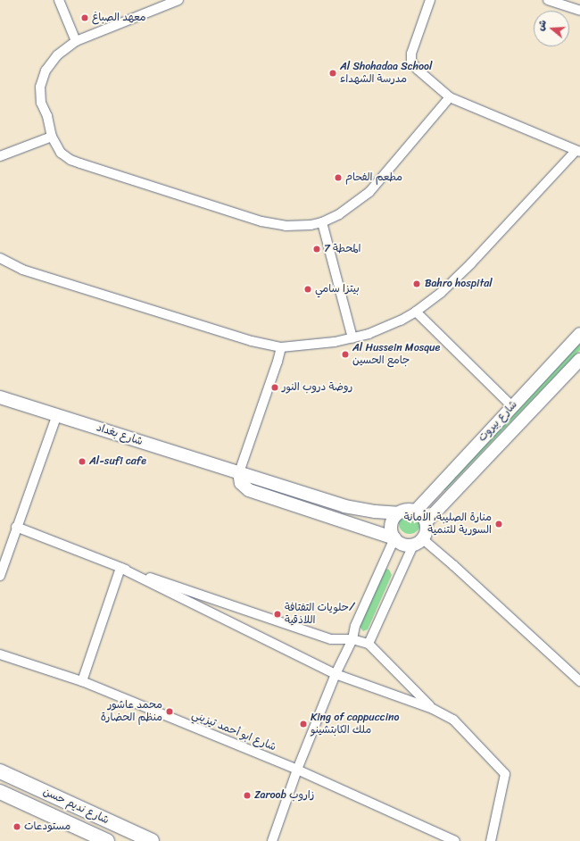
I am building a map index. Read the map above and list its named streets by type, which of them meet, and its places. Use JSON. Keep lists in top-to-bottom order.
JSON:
{
  "streets": {
    "main road": ["شارع بيروت", "شارع بغداد", "شارع نديم حسن"],
    "street": ["شارع ابو أحمد تيزيني"]
  },
  "crossings": [
    ["شارع بيروت", "شارع بغداد"]
  ],
  "places": [
    "معهد الصباغ",
    "Al Shohadaa School مدرسة الشهداء",
    "مطعم الفحام",
    "المحطة 7",
    "Bahro hospital",
    "بيتزا سامي",
    "Al Hussein Mosque جامع الحسين",
    "روضة دروب النور",
    "Al-sufi cafe",
    "منارة الصليبة، الأمانة السورية للتنمية",
    "حلويات التفتافة/ اللاذقية",
    "محمد عاشور منظم الحضارة",
    "King of cappuccino ملك الكابتشينو",
    "Zaroob زاروب",
    "مستودعات"
  ],
  "north": "left"
}
